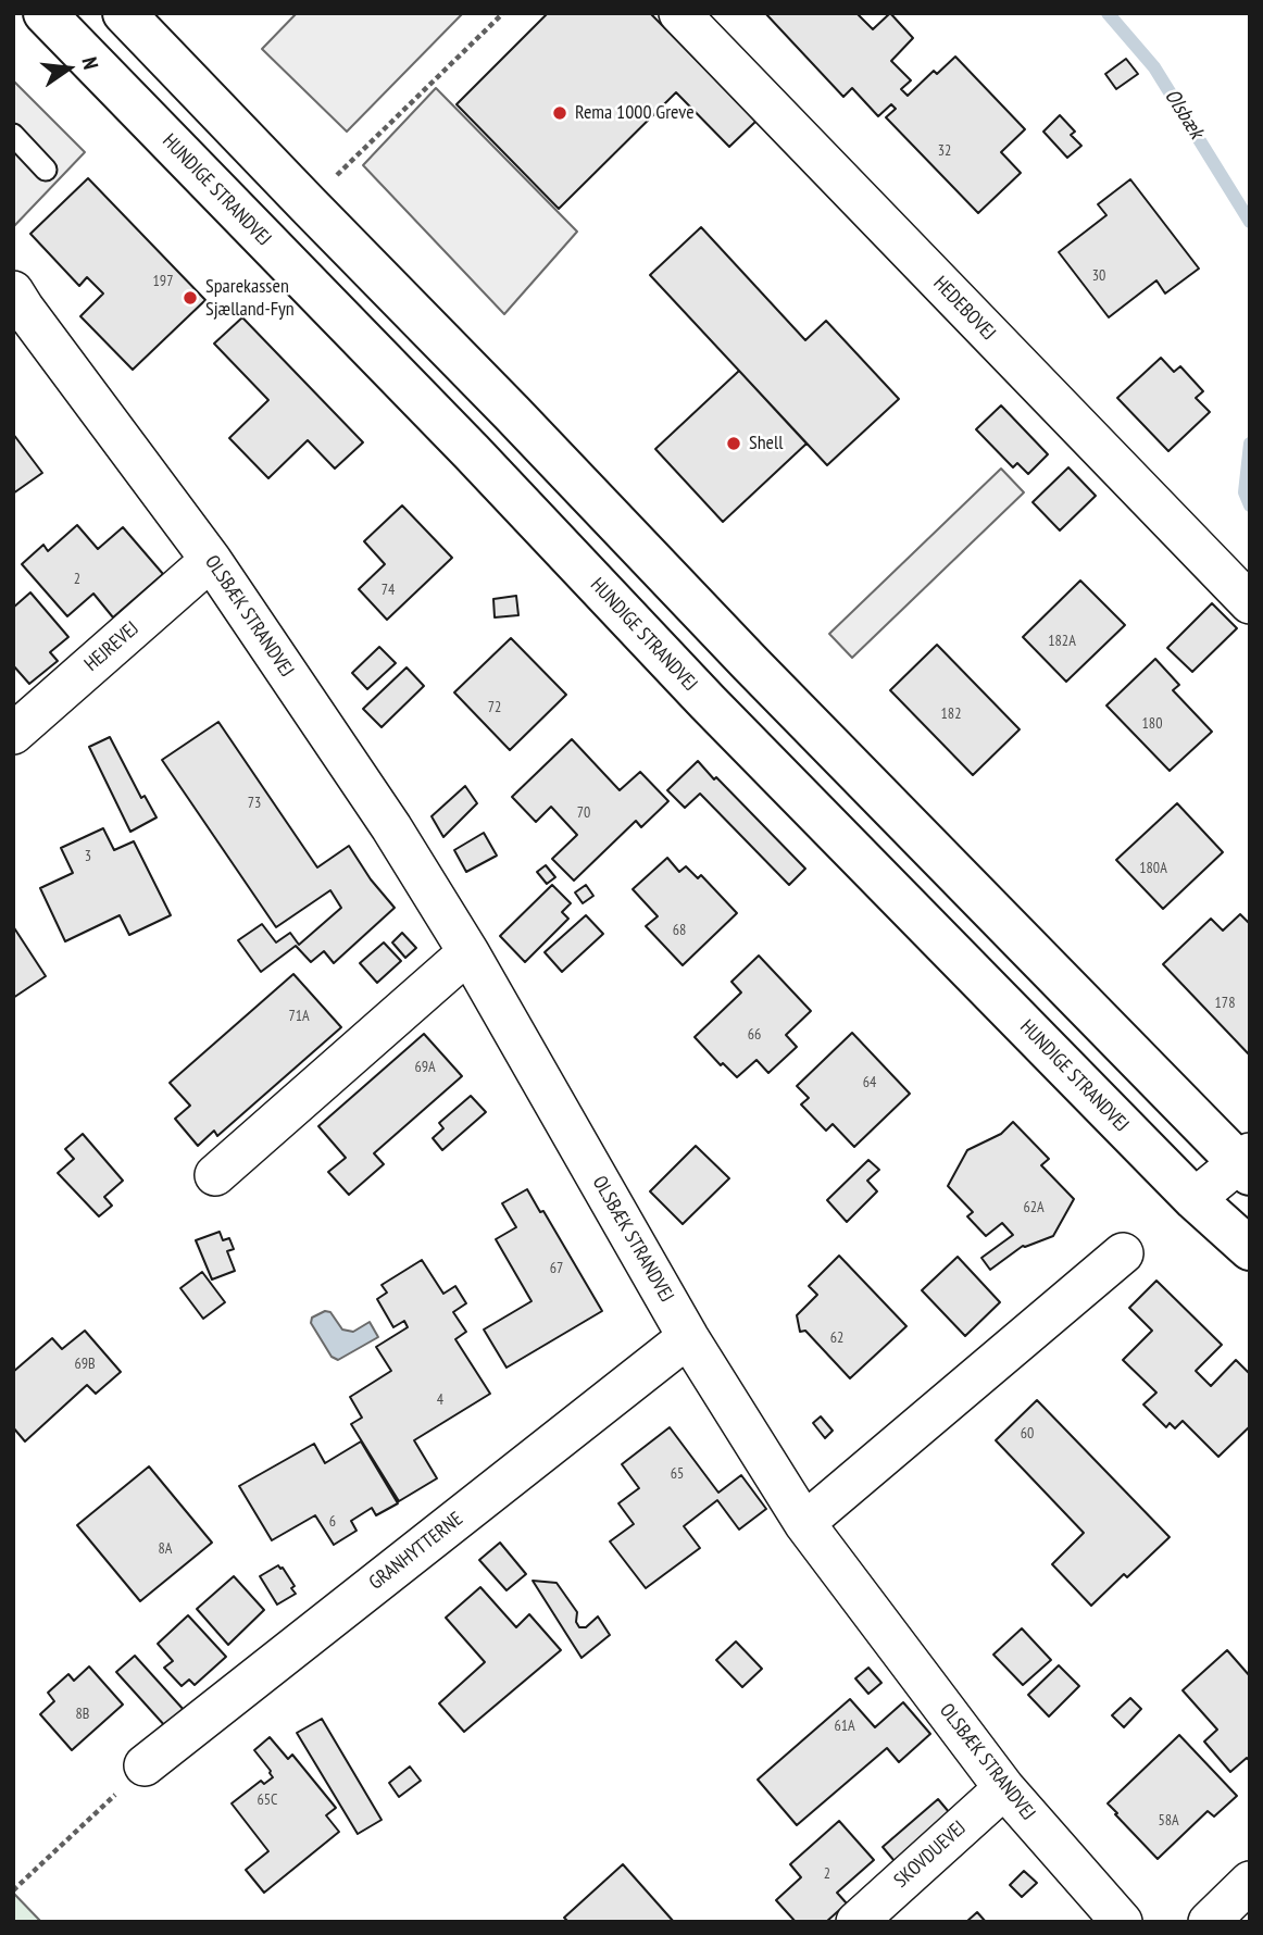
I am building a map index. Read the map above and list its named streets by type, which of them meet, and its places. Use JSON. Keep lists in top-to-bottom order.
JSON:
{
  "streets": {
    "main road": ["HUNDIGE STRANDVEJ"],
    "street": [
      "HEDEBOVEJ",
      "OLSBÆK STRANDVEJ",
      "HEJREVEJ",
      "GRANHYTTERNE",
      "SKOVDUEVEJ"
    ]
  },
  "crossings": [
    ["OLSBÆK STRANDVEJ", "HEJREVEJ"],
    ["OLSBÆK STRANDVEJ", "GRANHYTTERNE"],
    ["OLSBÆK STRANDVEJ", "SKOVDUEVEJ"]
  ],
  "water": ["Olsbæk"],
  "places": ["Rema 1000 Greve", "Sparekassen Sjælland-Fyn", "Shell"],
  "house_numbers": [
    "32",
    "30",
    "197",
    "2",
    "74",
    "182A",
    "72",
    "182",
    "180",
    "73",
    "70",
    "3",
    "180A",
    "68",
    "178",
    "71A",
    "66",
    "69A",
    "64",
    "62A",
    "67",
    "62",
    "69B",
    "4",
    "60",
    "65",
    "6",
    "8A",
    "8B",
    "61A",
    "65C",
    "58A",
    "2"
  ],
  "north": "right"
}
